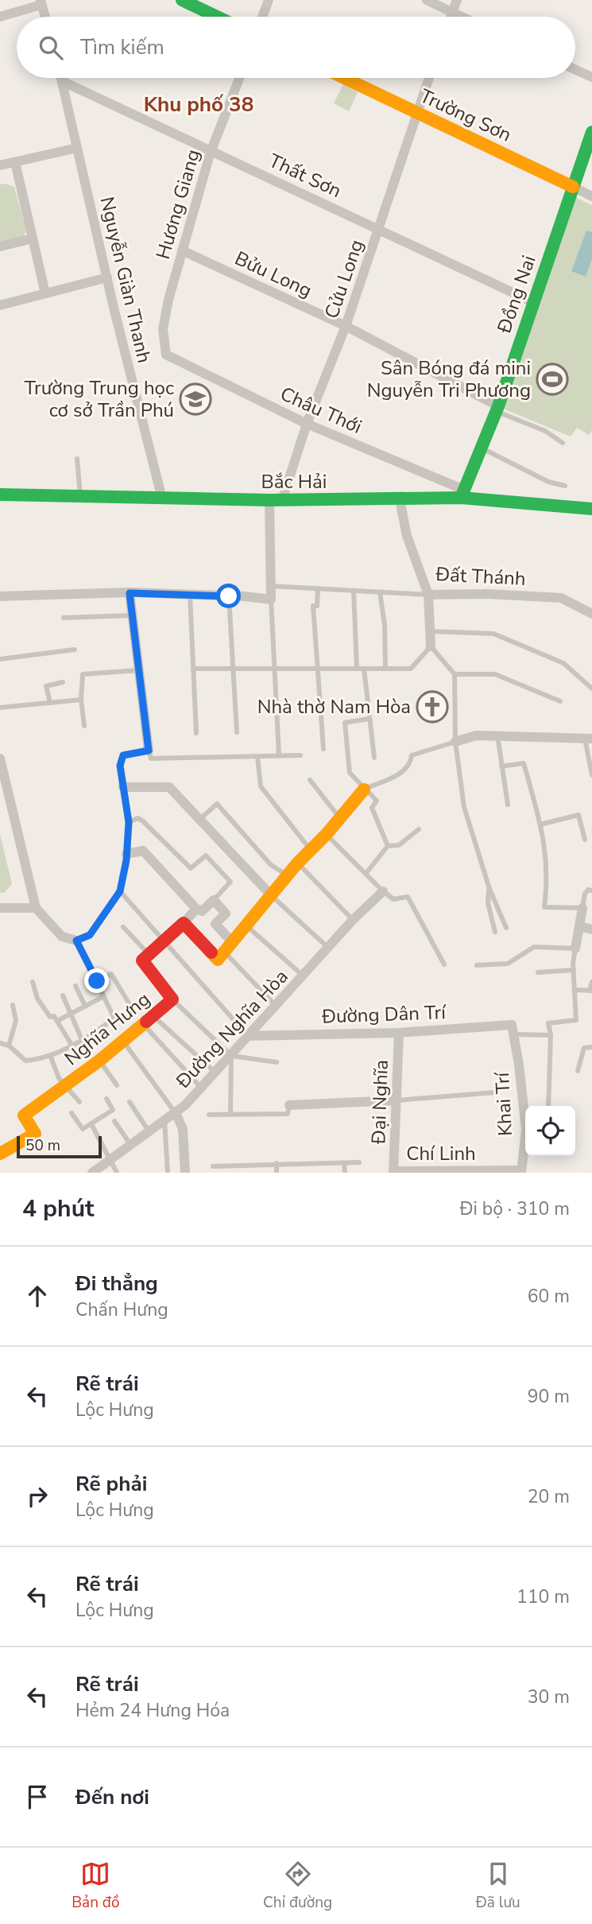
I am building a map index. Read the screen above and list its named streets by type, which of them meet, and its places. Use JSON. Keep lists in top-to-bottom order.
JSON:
{
  "streets": {
    "street": [
      "Trường Sơn",
      "Thất Sơn",
      "Hương Giang",
      "Bửu Long",
      "Cửu Long",
      "Nguyễn Giàn Thanh",
      "Đồng Nai",
      "Châu Thới",
      "Bắc Hải",
      "Đất Thánh",
      "Đường Dân Trí",
      "Nghĩa Hưng",
      "Đường Nghĩa Hòa",
      "Đại Nghĩa",
      "Khai Trí",
      "Chí Linh"
    ]
  },
  "crossings": [
    ["Trường Sơn", "Cửu Long"],
    ["Trường Sơn", "Đồng Nai"],
    ["Thất Sơn", "Hương Giang"],
    ["Thất Sơn", "Cửu Long"],
    ["Thất Sơn", "Nguyễn Giàn Thanh"],
    ["Thất Sơn", "Đồng Nai"],
    ["Hương Giang", "Bửu Long"],
    ["Hương Giang", "Châu Thới"],
    ["Bửu Long", "Cửu Long"],
    ["Bửu Long", "Đồng Nai"],
    ["Cửu Long", "Châu Thới"],
    ["Cửu Long", "Bắc Hải"],
    ["Nguyễn Giàn Thanh", "Bắc Hải"],
    ["Đồng Nai", "Châu Thới"],
    ["Đồng Nai", "Bắc Hải"],
    ["Châu Thới", "Bắc Hải"],
    ["Bắc Hải", "Đất Thánh"],
    ["Đường Dân Trí", "Đường Nghĩa Hòa"],
    ["Đường Dân Trí", "Đại Nghĩa"],
    ["Đường Dân Trí", "Khai Trí"],
    ["Đại Nghĩa", "Chí Linh"],
    ["Khai Trí", "Chí Linh"]
  ],
  "districts": ["Khu phố 38"],
  "places": {
    "sports": ["Sân Bóng đá mini Nguyễn Tri Phương"],
    "school or university": ["Trường Trung học cơ sở Trần Phú"],
    "church": ["Nhà thờ Nam Hòa"]
  },
  "scale_bar": "50 m",
  "page": {
    "search": "Tìm kiếm",
    "scale": "50 m",
    "heading": ["4 phút", "Đi bộ · 310 m"],
    "list": [
      ["Đi thẳng", "Chấn Hưng", "60 m"],
      ["Rẽ trái", "Lộc Hưng", "90 m"],
      ["Rẽ phải", "Lộc Hưng", "20 m"],
      ["Rẽ trái", "Lộc Hưng", "110 m"],
      ["Rẽ trái", "Hẻm 24 Hưng Hóa", "30 m"],
      "Đến nơi"
    ],
    "nav": ["Bản đồ", "Chỉ đường", "Đã lưu"]
  }
}
